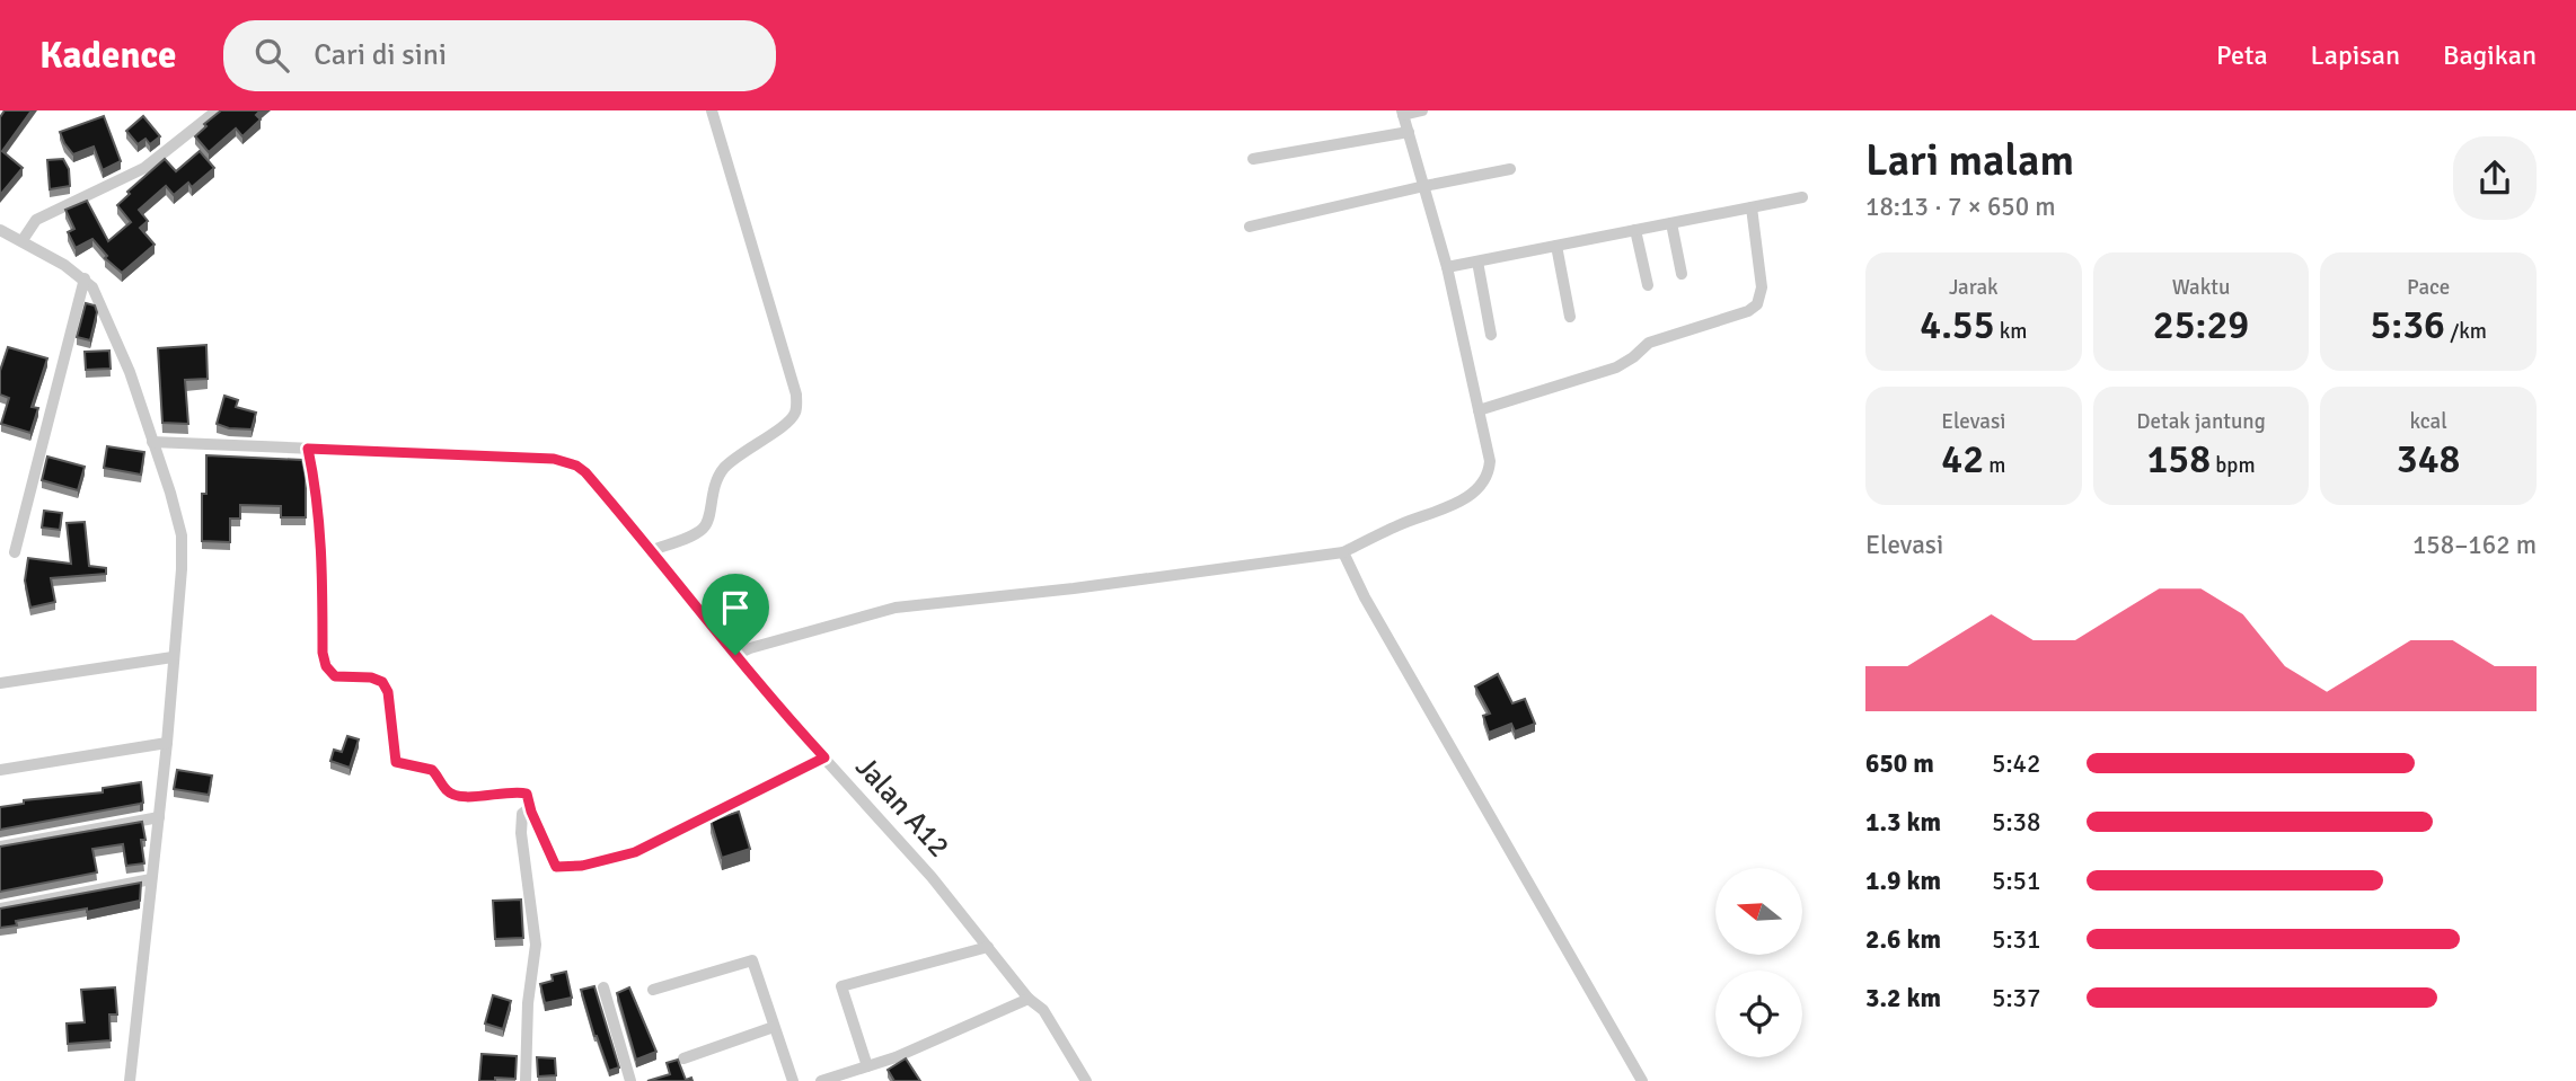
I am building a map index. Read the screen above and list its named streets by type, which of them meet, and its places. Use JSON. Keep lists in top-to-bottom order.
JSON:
{
  "streets": {
    "street": ["Jalan A12"]
  },
  "north": "left",
  "page": {
    "header": "Kadence",
    "search": "Cari di sini",
    "nav": ["Peta", "Lapisan", "Bagikan"],
    "heading": ["Lari malam", "18:13 · 7 × 650 m"],
    "stats": [
      ["Jarak", "4.55 km"],
      ["Waktu", "25:29"],
      ["Pace", "5:36 /km"],
      ["Elevasi", "42 m"],
      ["Detak jantung", "158 bpm"],
      ["kcal", "348"]
    ],
    "chart": ["Elevasi", "158–162 m"],
    "list": [
      {
        "name": "650 m",
        "note": "5:42"
      },
      {
        "name": "1.3 km",
        "note": "5:38"
      },
      {
        "name": "1.9 km",
        "note": "5:51"
      },
      {
        "name": "2.6 km",
        "note": "5:31"
      },
      {
        "name": "3.2 km",
        "note": "5:37"
      }
    ]
  }
}
